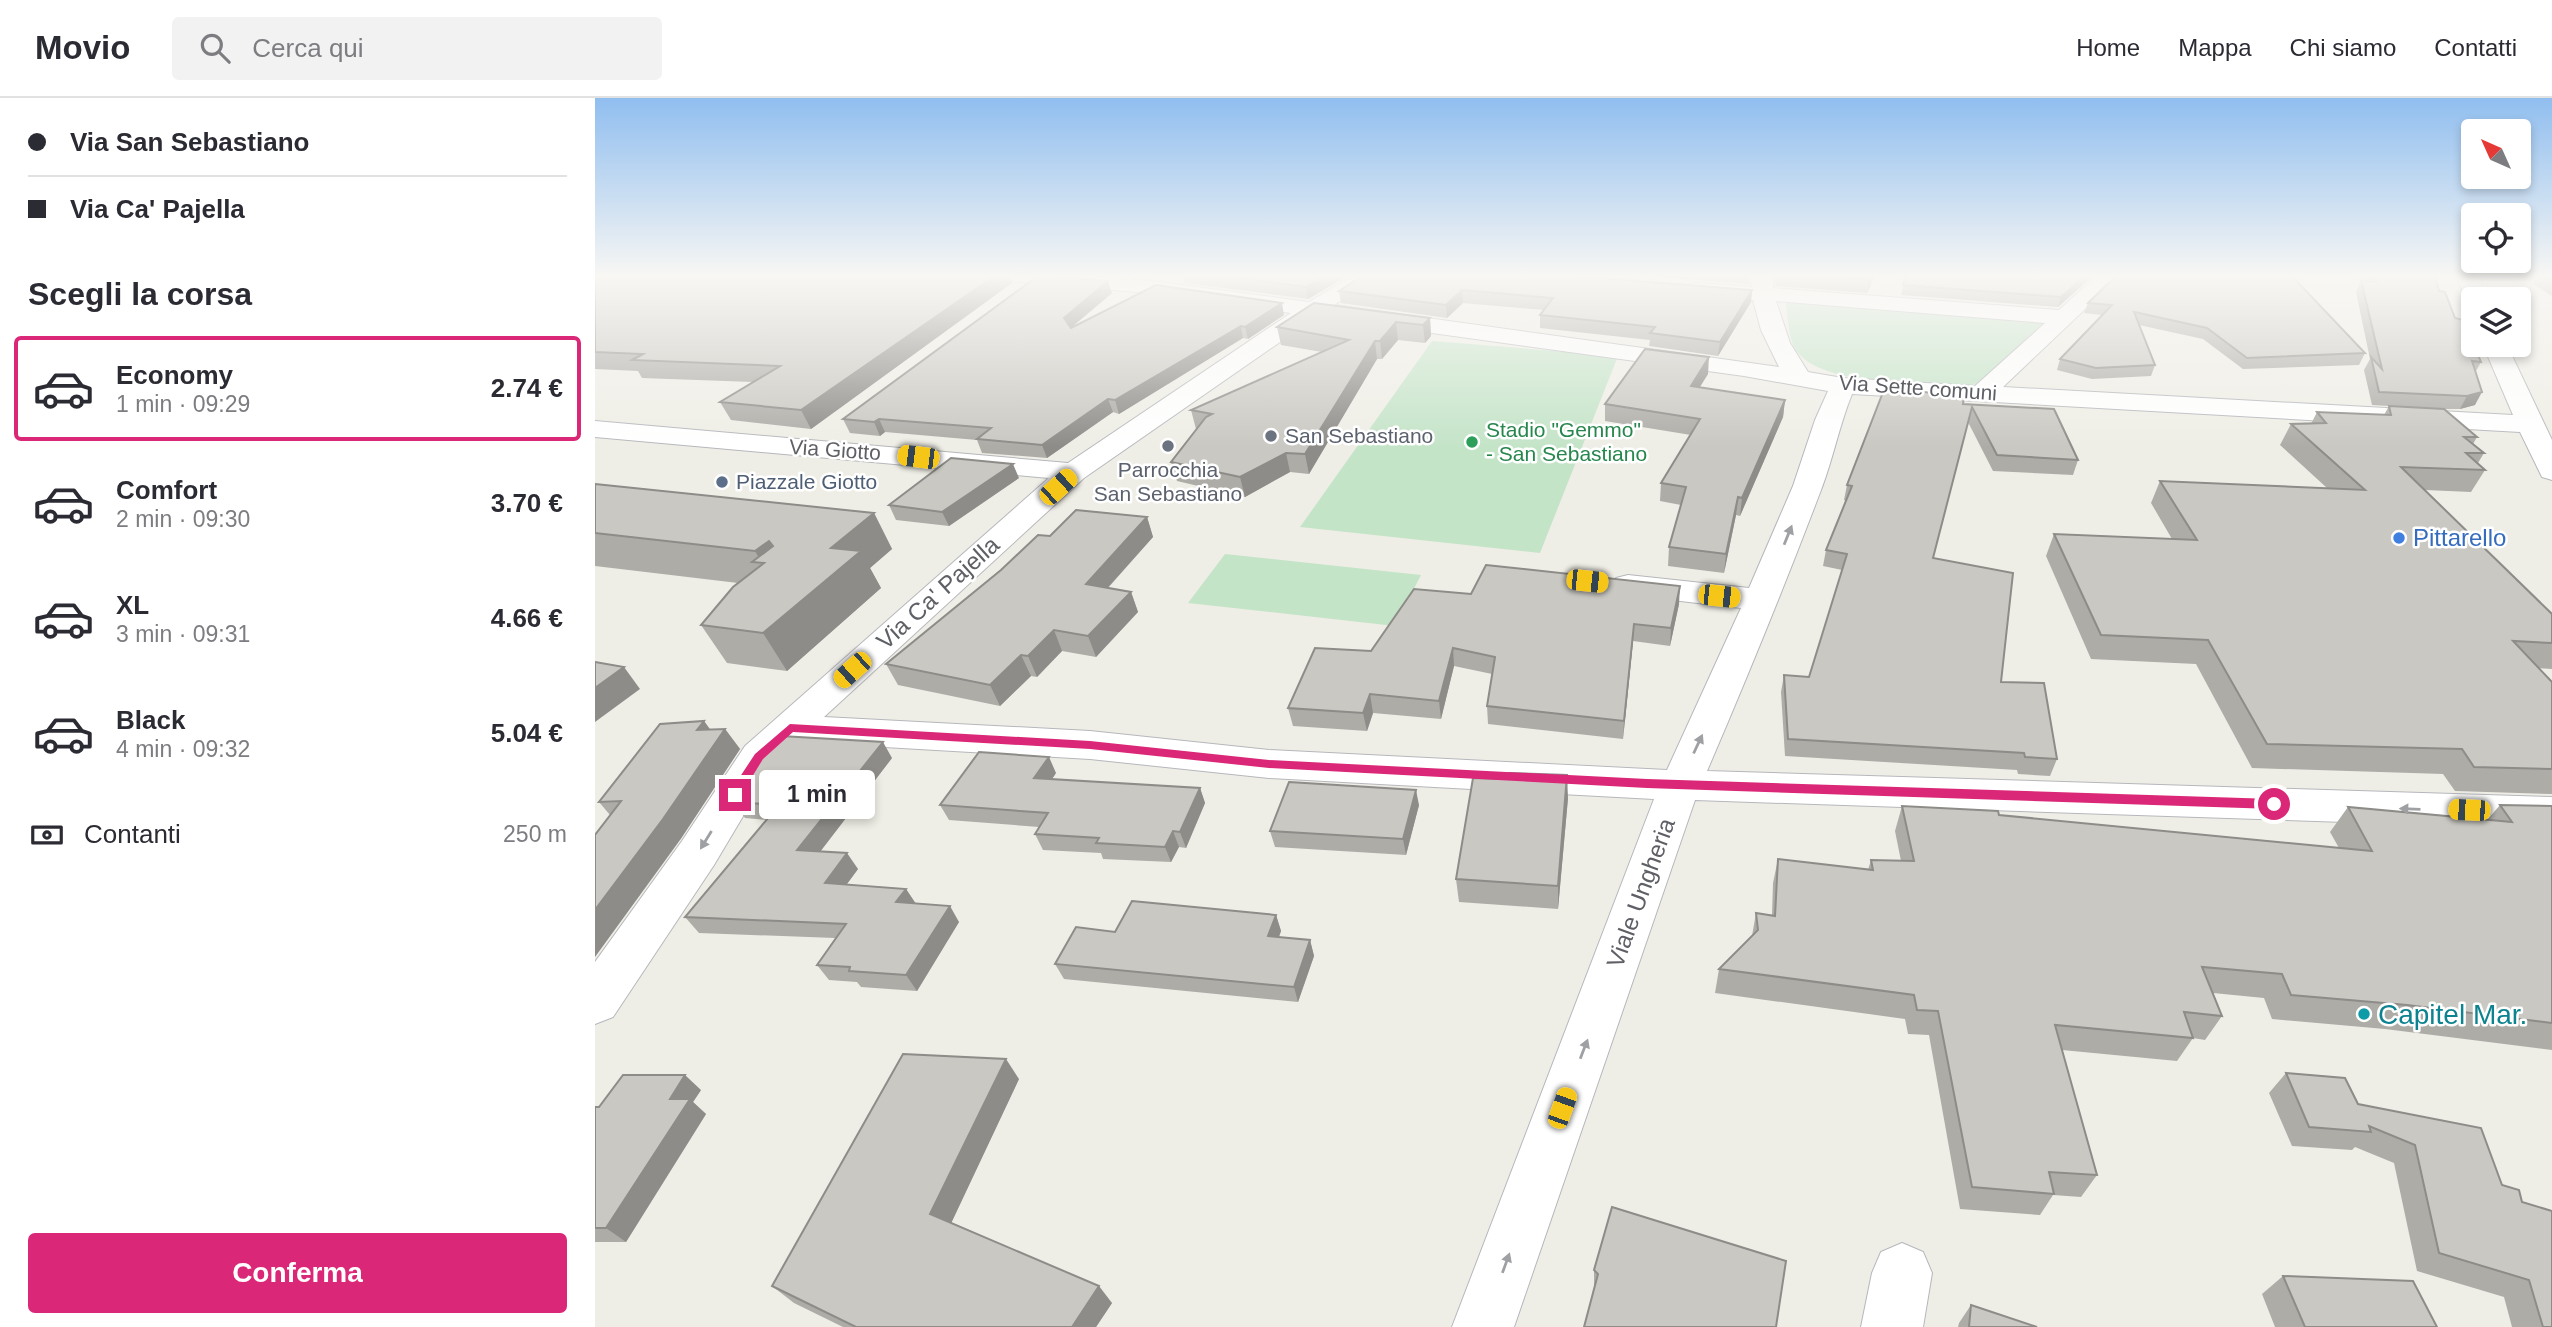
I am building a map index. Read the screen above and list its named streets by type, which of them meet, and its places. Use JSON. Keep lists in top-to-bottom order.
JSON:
{
  "streets": {
    "street": [
      "Via Sette comuni",
      "Via Giotto",
      "Via Ca' Pajella",
      "Viale Ungheria"
    ]
  },
  "crossings": [
    ["Via Sette comuni", "Viale Ungheria"],
    ["Via Giotto", "Via Ca' Pajella"]
  ],
  "one_way": ["Viale Ungheria"],
  "places": [
    "San Sebastiano",
    "Stadio \"Gemmo\" - San Sebastiano",
    "Parrocchia San Sebastiano",
    "Piazzale Giotto",
    "Pittarello",
    "Capitel Mar."
  ],
  "north": "top left",
  "page": {
    "header": "Movio",
    "search": "Cerca qui",
    "nav": [
      "Home",
      "Mappa",
      "Chi siamo",
      "Contatti"
    ],
    "banner": ["Via San Sebastiano", "Via Ca' Pajella"],
    "heading": "Scegli la corsa",
    "list": [
      {
        "name": "Economy",
        "note": "1 min · 09:29",
        "value": "2.74 €"
      },
      {
        "name": "Comfort",
        "note": "2 min · 09:30",
        "value": "3.70 €"
      },
      {
        "name": "XL",
        "note": "3 min · 09:31",
        "value": "4.66 €"
      },
      {
        "name": "Black",
        "note": "4 min · 09:32",
        "value": "5.04 €"
      }
    ],
    "bubble": "1 min",
    "pay": ["Contanti", "250 m"],
    "buttons": "Conferma"
  }
}
